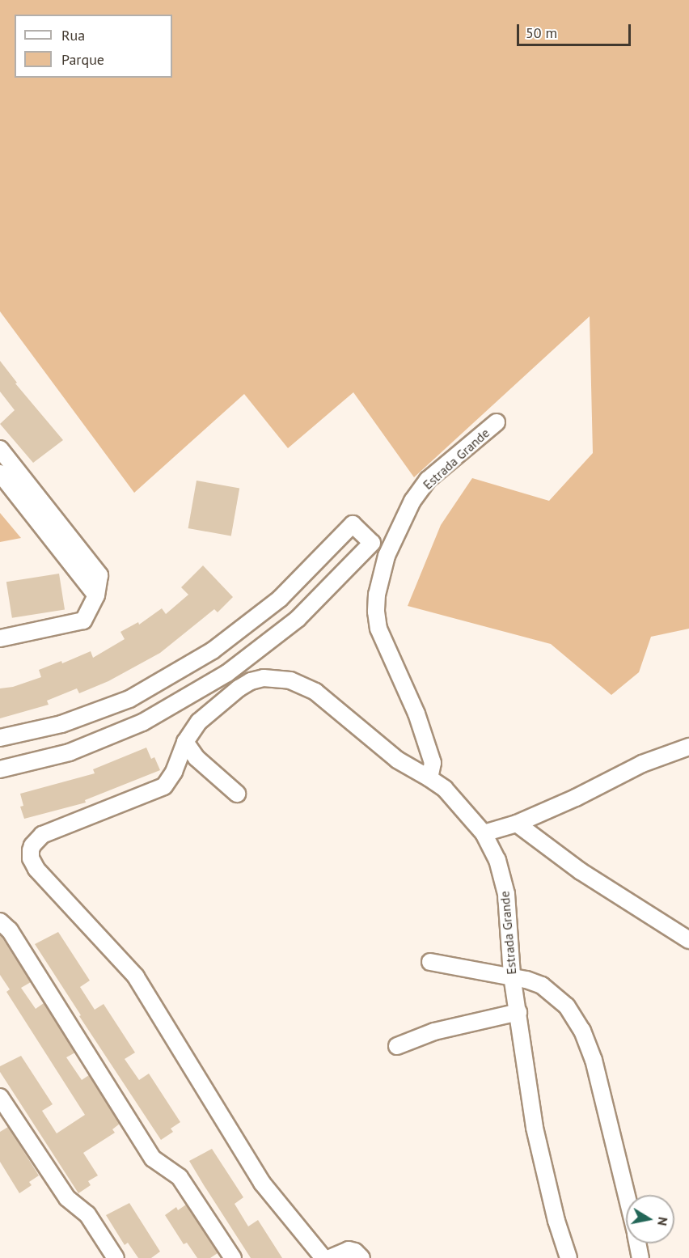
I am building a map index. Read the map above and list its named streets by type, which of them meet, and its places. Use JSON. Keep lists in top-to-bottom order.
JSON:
{
  "streets": {
    "street": ["Estrada Grande"]
  },
  "legend": ["Rua", "Parque"],
  "scale_bar": "50 m",
  "north": "right"
}
